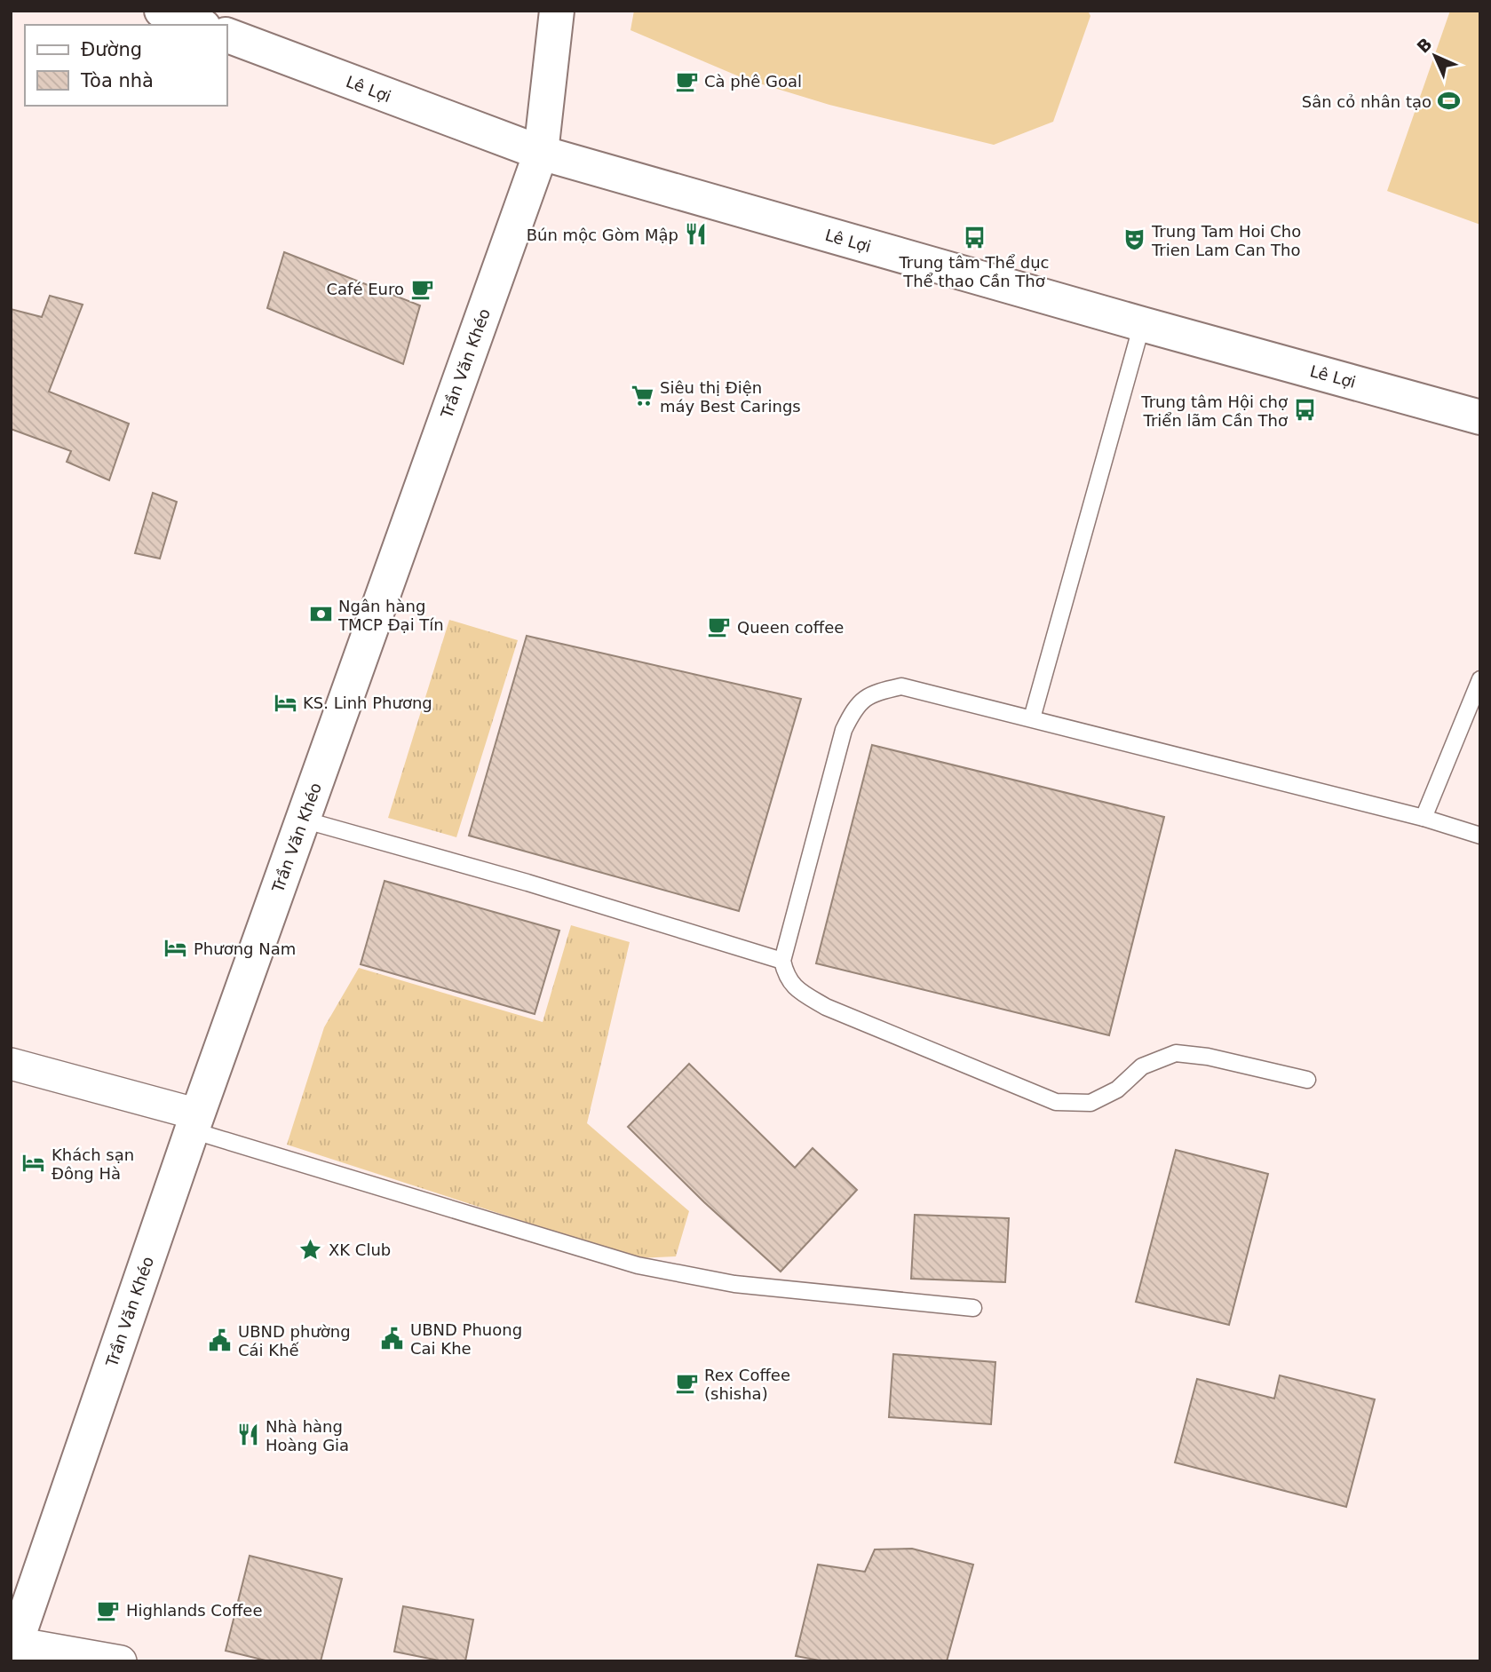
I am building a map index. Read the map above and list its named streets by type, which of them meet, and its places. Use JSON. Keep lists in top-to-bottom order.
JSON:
{
  "streets": {
    "street": ["Lê Lợi", "Trần Văn Khéo"]
  },
  "crossings": [
    ["Lê Lợi", "Trần Văn Khéo"]
  ],
  "places": {
    "cafe": [
      "Cà phê Goal",
      "Café Euro",
      "Queen coffee",
      "Rex Coffee (shisha)",
      "Highlands Coffee"
    ],
    "sports": ["Sân cỏ nhân tạo"],
    "restaurant": ["Bún mộc Gòm Mập", "Nhà hàng Hoàng Gia"],
    "bus stop": ["Trung tâm Thể dục Thể thao Cần Thơ", "Trung tâm Hội chợ Triển lãm Cần Thơ"],
    "theatre": ["Trung Tam Hoi Cho Trien Lam Can Tho"],
    "supermarket": ["Siêu thị Điện máy Best Carings"],
    "bank": ["Ngân hàng TMCP Đại Tín"],
    "hotel": ["KS. Linh Phương", "Phương Nam", "Khách sạn Đông Hà"],
    "place": ["XK Club"],
    "public building": ["UBND Phuong Cai Khe", "UBND phường Cái Khế"]
  },
  "legend": ["Đường", "Tòa nhà"],
  "north": "top left"
}
